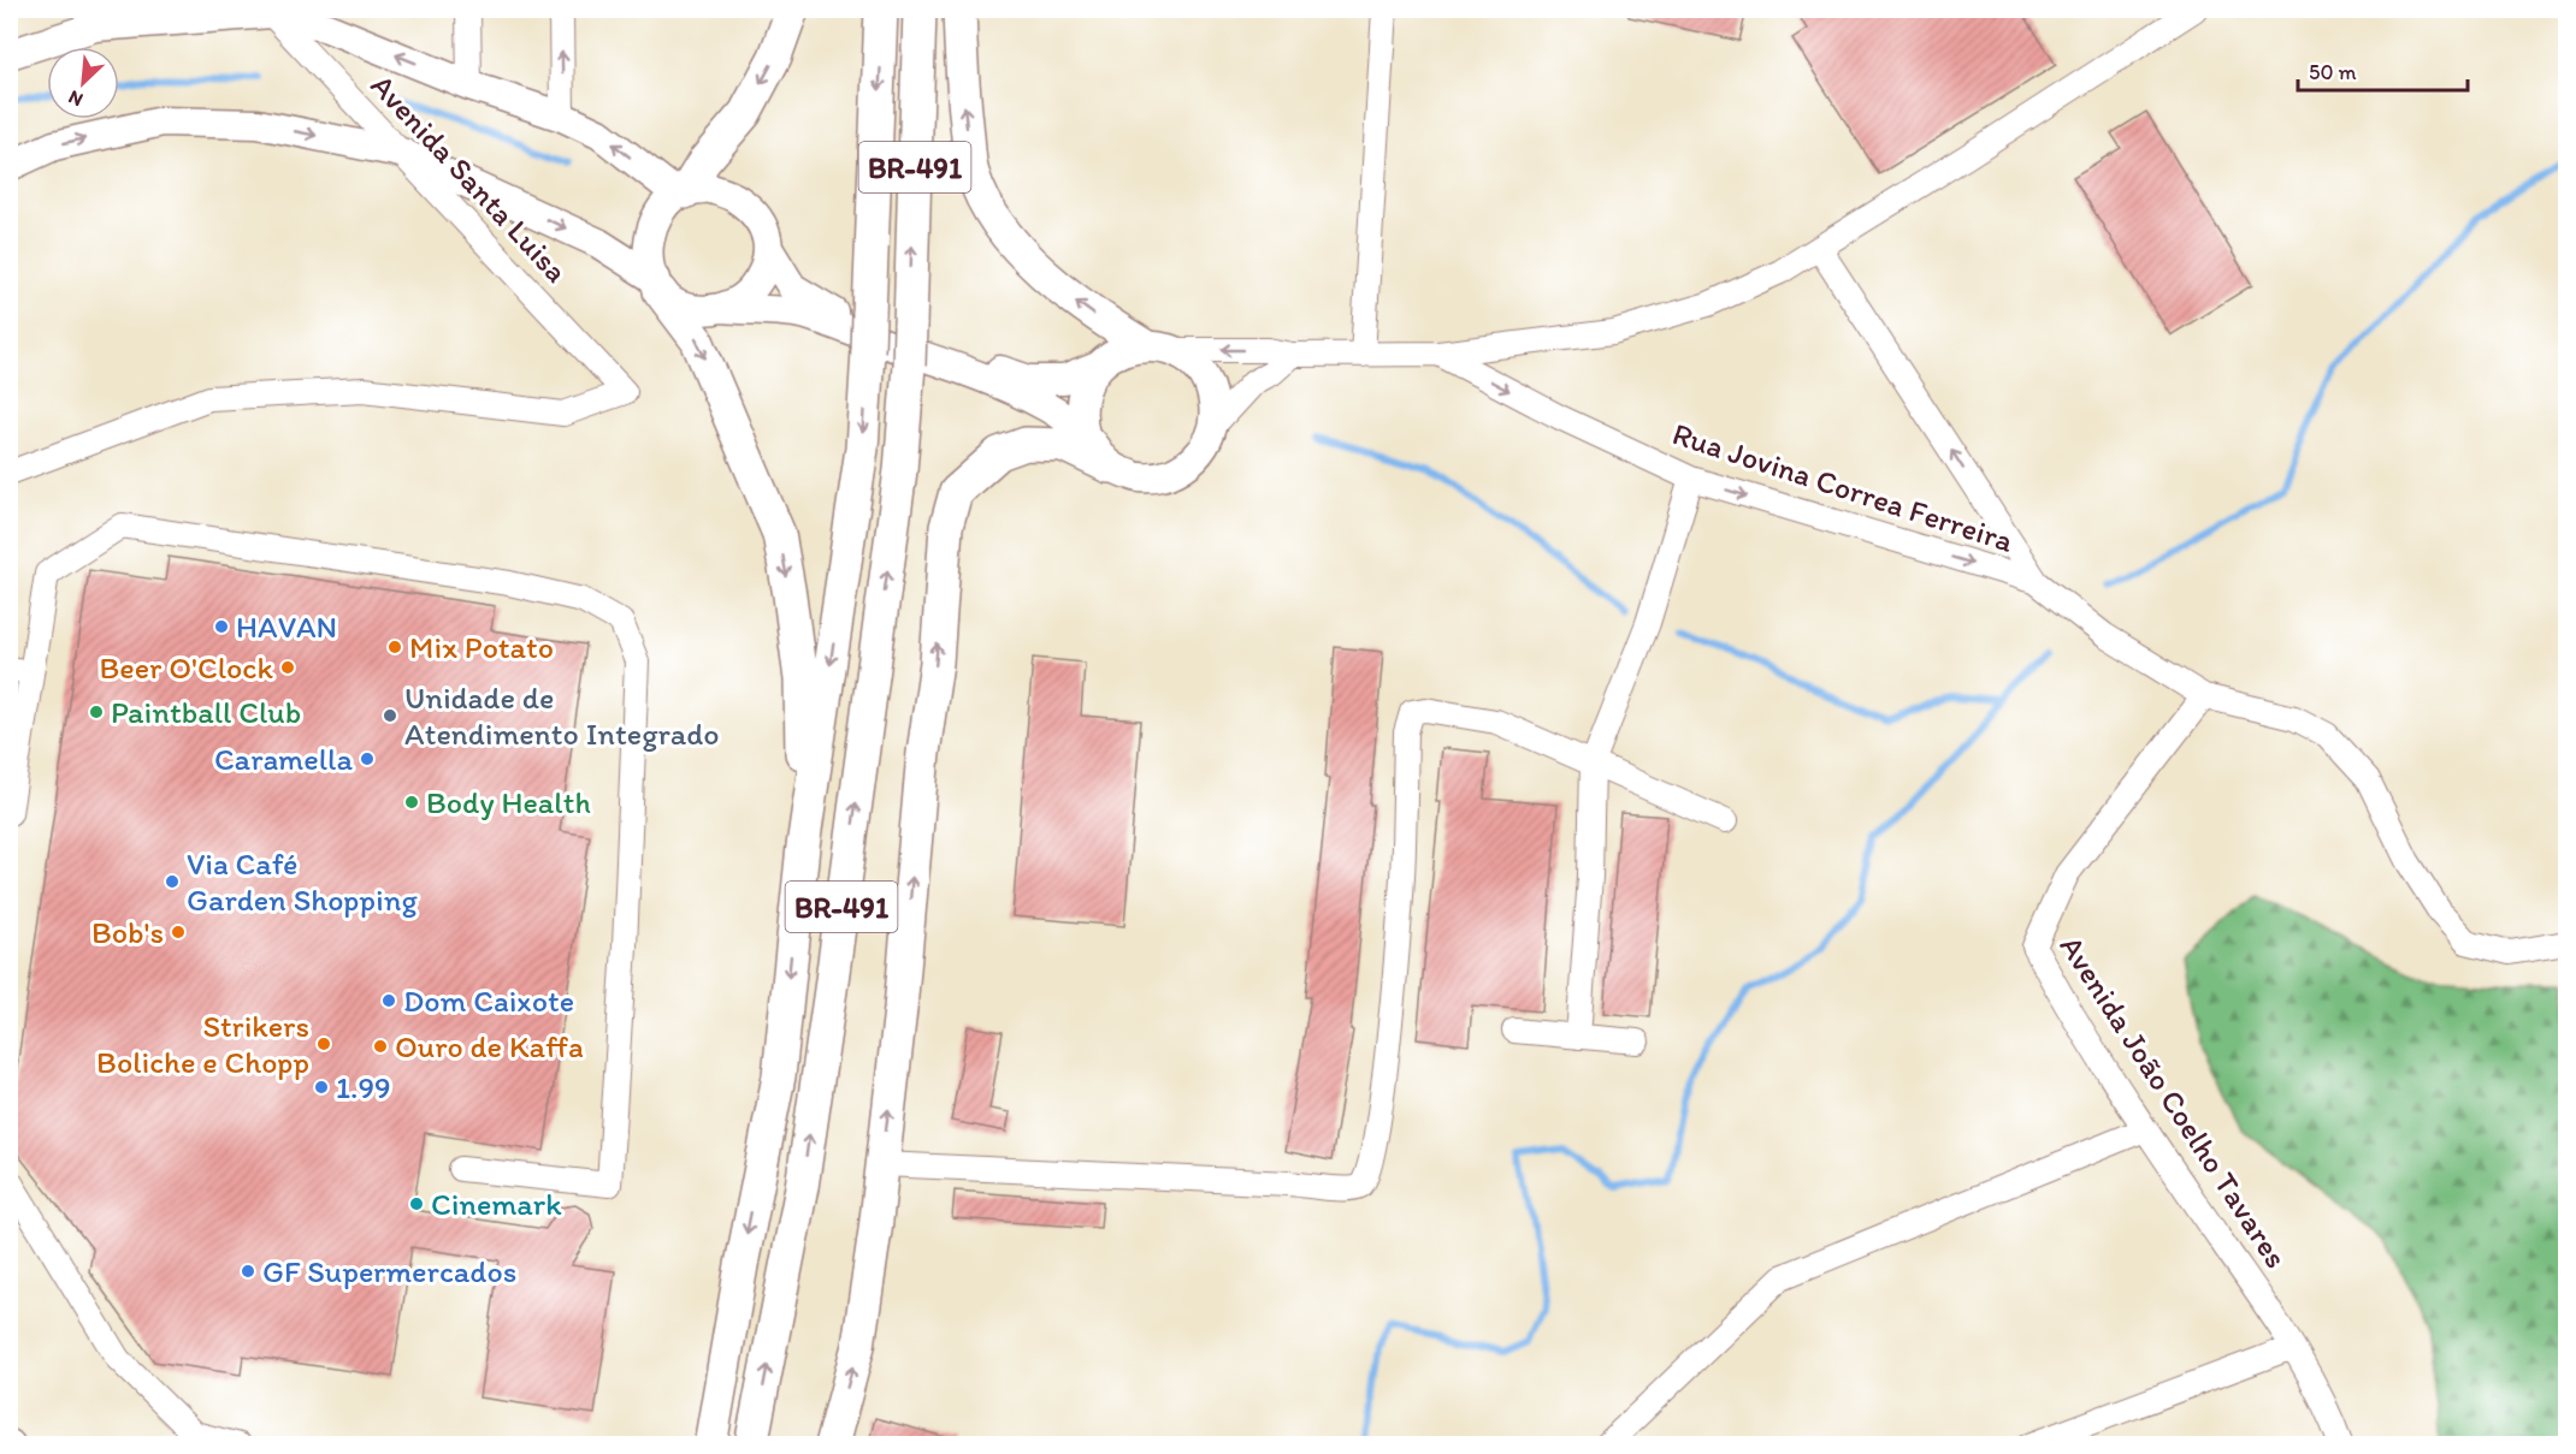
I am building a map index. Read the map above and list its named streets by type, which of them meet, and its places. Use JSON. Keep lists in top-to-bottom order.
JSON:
{
  "streets": {
    "highway": ["BR-491"],
    "street": ["Avenida Santa Luisa", "Rua Jovina Correa Ferreira", "Avenida João Coelho Tavares"]
  },
  "crossings": [
    ["Rua Jovina Correa Ferreira", "Avenida João Coelho Tavares"]
  ],
  "places": [
    "HAVAN",
    "Mix Potato",
    "Beer O'Clock",
    "Paintball Club",
    "Unidade de Atendimento Integrado",
    "Caramella",
    "Body Health",
    "Via Café Garden Shopping",
    "Bob's",
    "Dom Caixote",
    "Strikers Boliche e Chopp",
    "Ouro de Kaffa",
    "1.99",
    "Cinemark",
    "GF Supermercados"
  ],
  "scale_bar": "50 m",
  "north": "bottom left"
}
